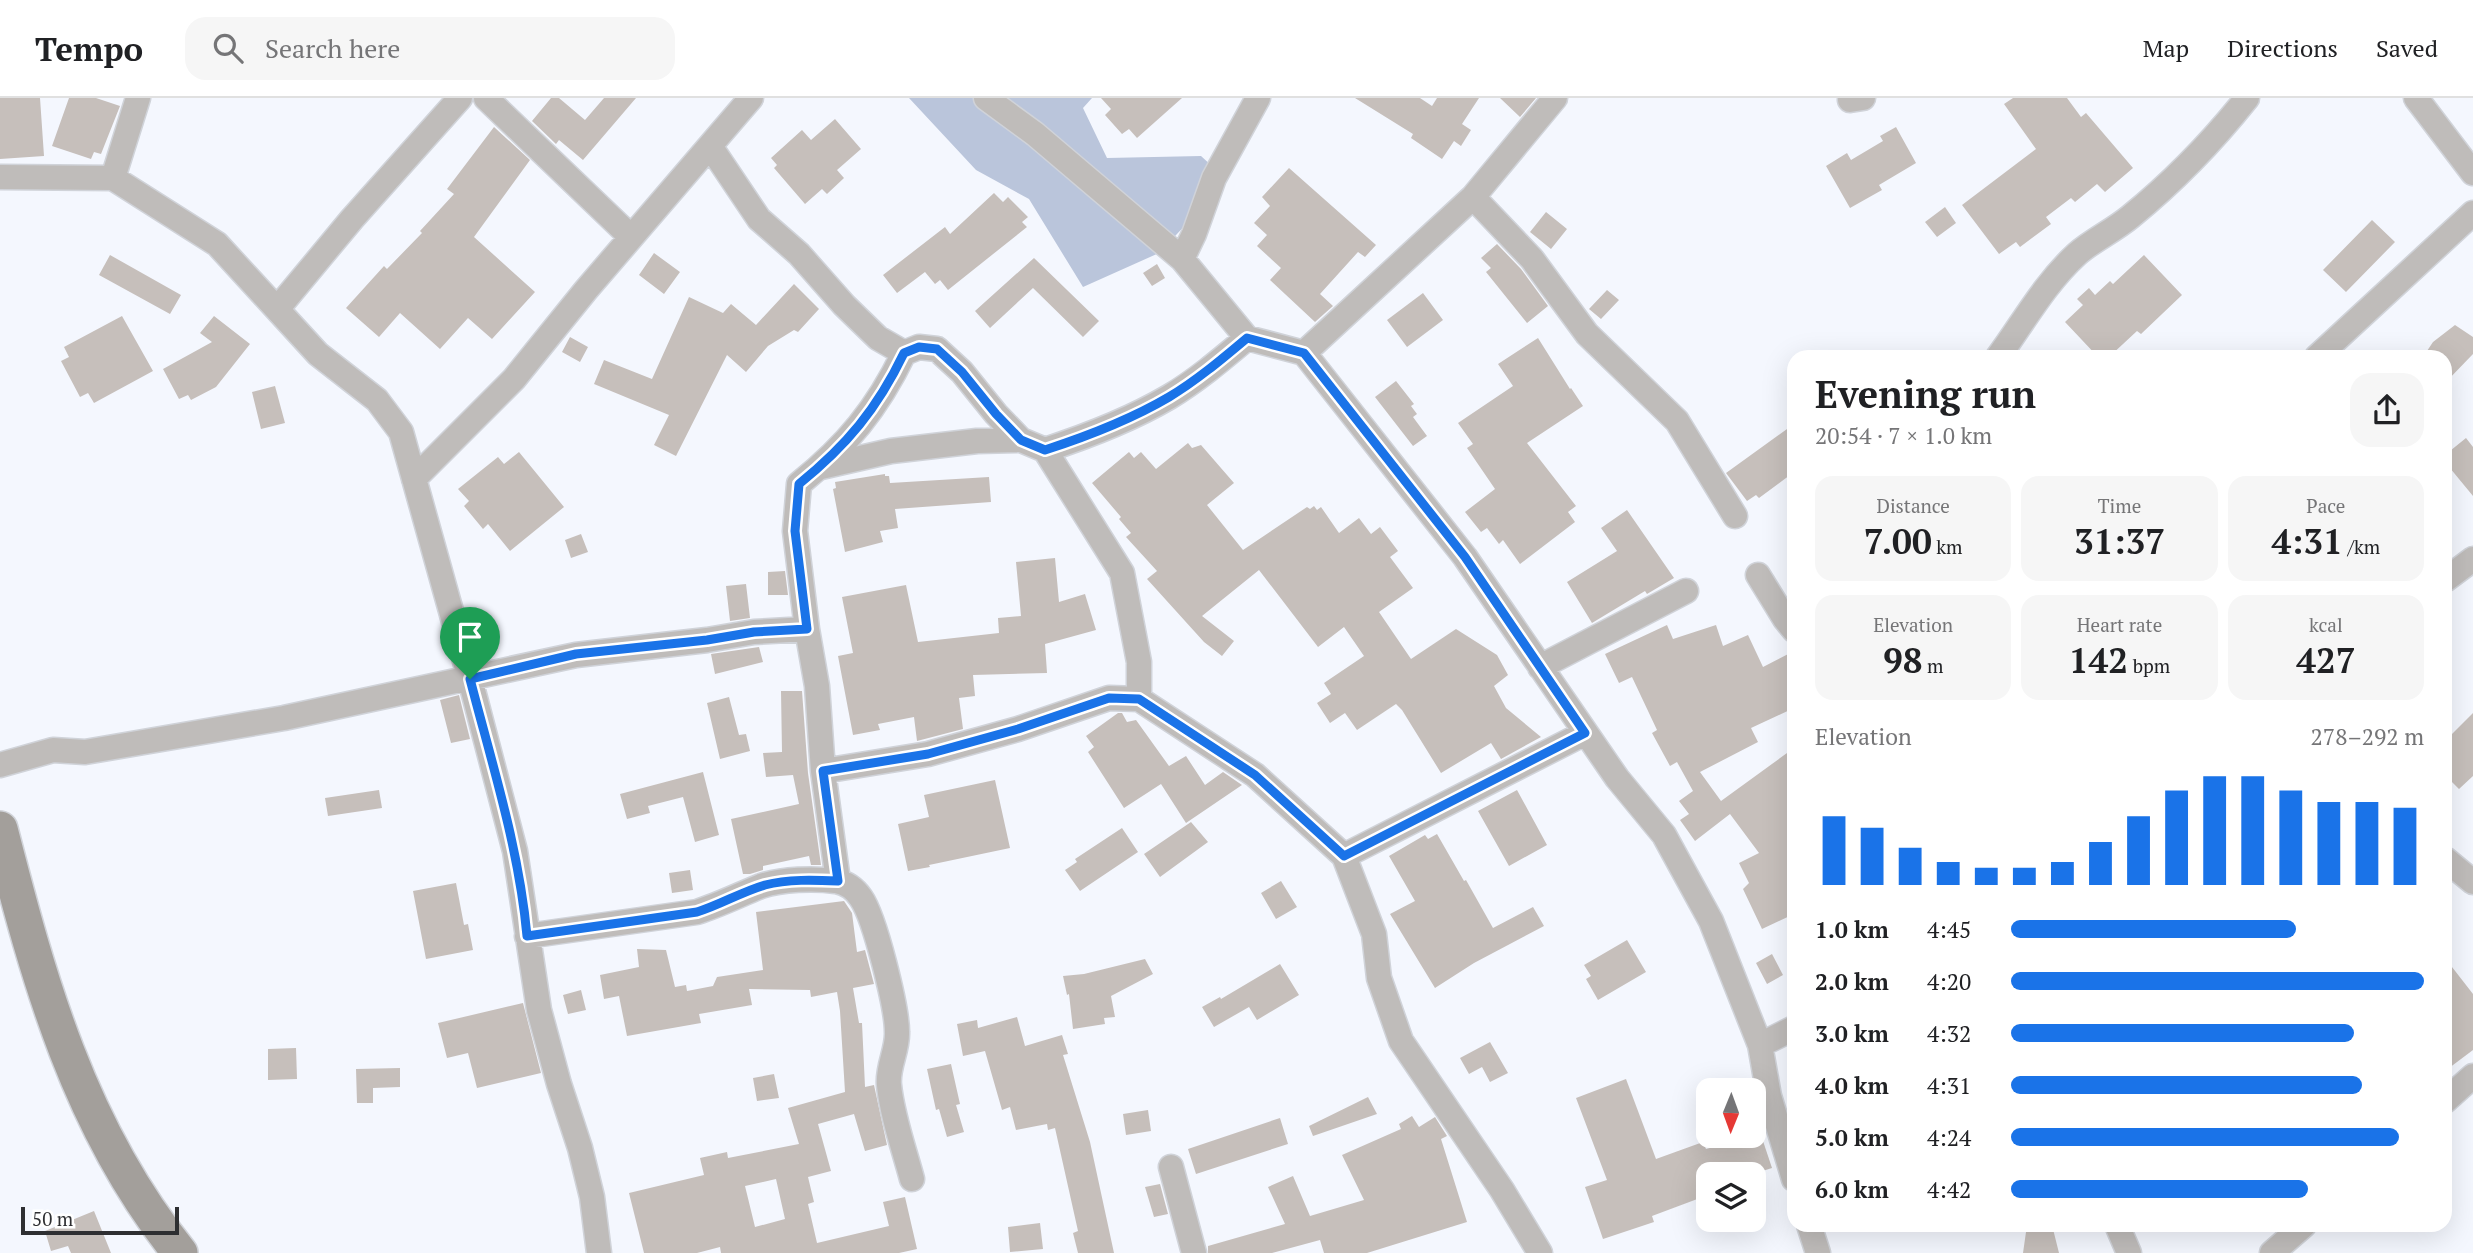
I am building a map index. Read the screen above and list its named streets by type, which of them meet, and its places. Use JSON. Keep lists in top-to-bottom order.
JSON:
{
  "scale_bar": "50 m",
  "north": "bottom",
  "page": {
    "header": "Tempo",
    "search": "Search here",
    "nav": ["Map", "Directions", "Saved"],
    "heading": ["Evening run", "20:54 · 7 × 1.0 km"],
    "stats": [
      ["Distance", "7.00 km"],
      ["Time", "31:37"],
      ["Pace", "4:31 /km"],
      ["Elevation", "98 m"],
      ["Heart rate", "142 bpm"],
      ["kcal", "427"]
    ],
    "chart": ["Elevation", "278–292 m"],
    "list": [
      {
        "name": "1.0 km",
        "note": "4:45"
      },
      {
        "name": "2.0 km",
        "note": "4:20"
      },
      {
        "name": "3.0 km",
        "note": "4:32"
      },
      {
        "name": "4.0 km",
        "note": "4:31"
      },
      {
        "name": "5.0 km",
        "note": "4:24"
      },
      {
        "name": "6.0 km",
        "note": "4:42"
      }
    ],
    "scale": "50 m"
  }
}
